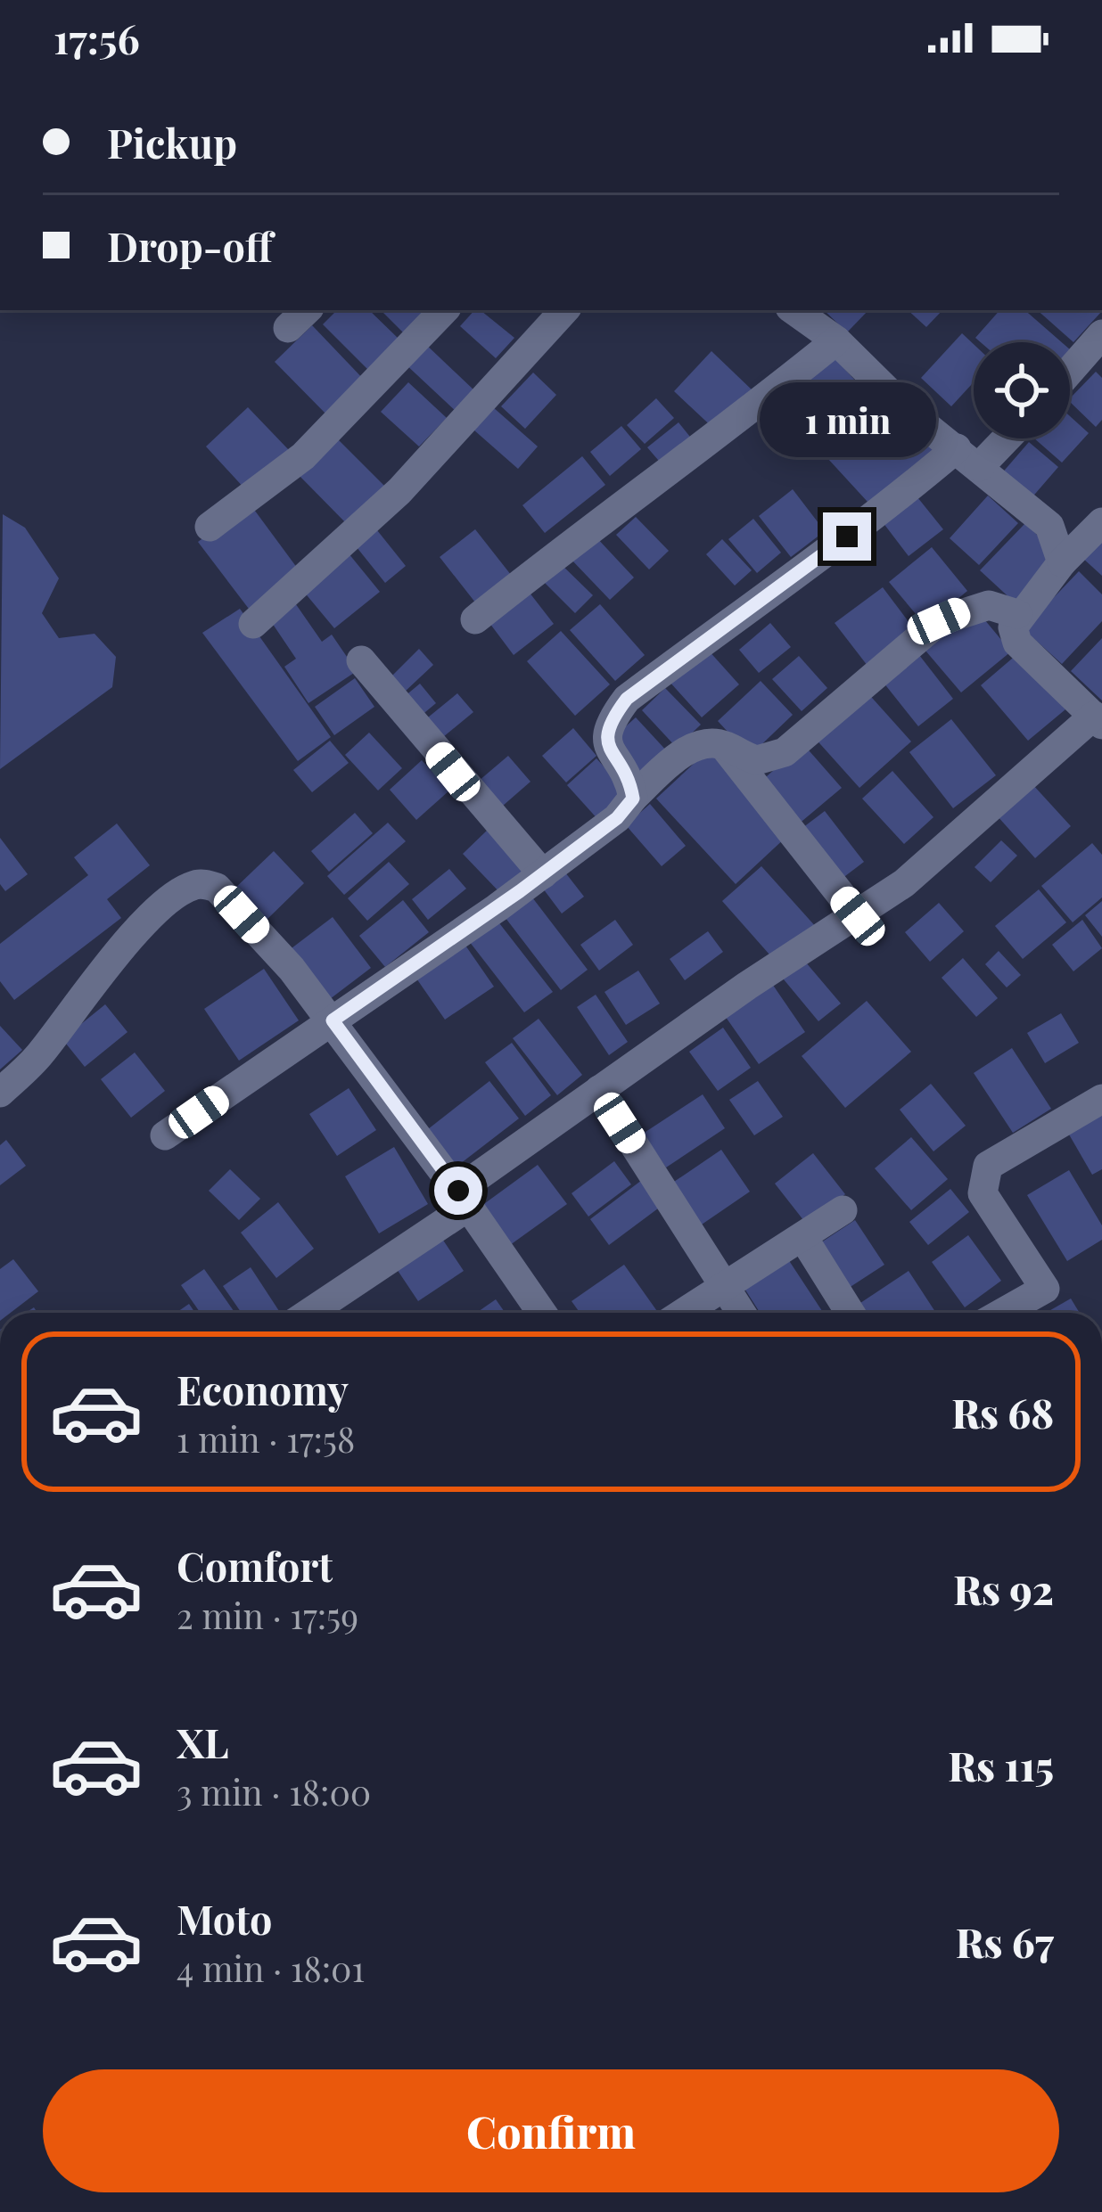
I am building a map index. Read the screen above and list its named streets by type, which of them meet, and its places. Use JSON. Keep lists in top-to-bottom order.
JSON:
{
  "page": {
    "status": "17:56",
    "banner": ["Pickup", "Drop-off"],
    "bubble": "1 min",
    "list": [
      {
        "name": "Economy",
        "note": "1 min · 17:58",
        "value": "Rs 68"
      },
      {
        "name": "Comfort",
        "note": "2 min · 17:59",
        "value": "Rs 92"
      },
      {
        "name": "XL",
        "note": "3 min · 18:00",
        "value": "Rs 115"
      },
      {
        "name": "Moto",
        "note": "4 min · 18:01",
        "value": "Rs 67"
      }
    ],
    "buttons": "Confirm"
  }
}
